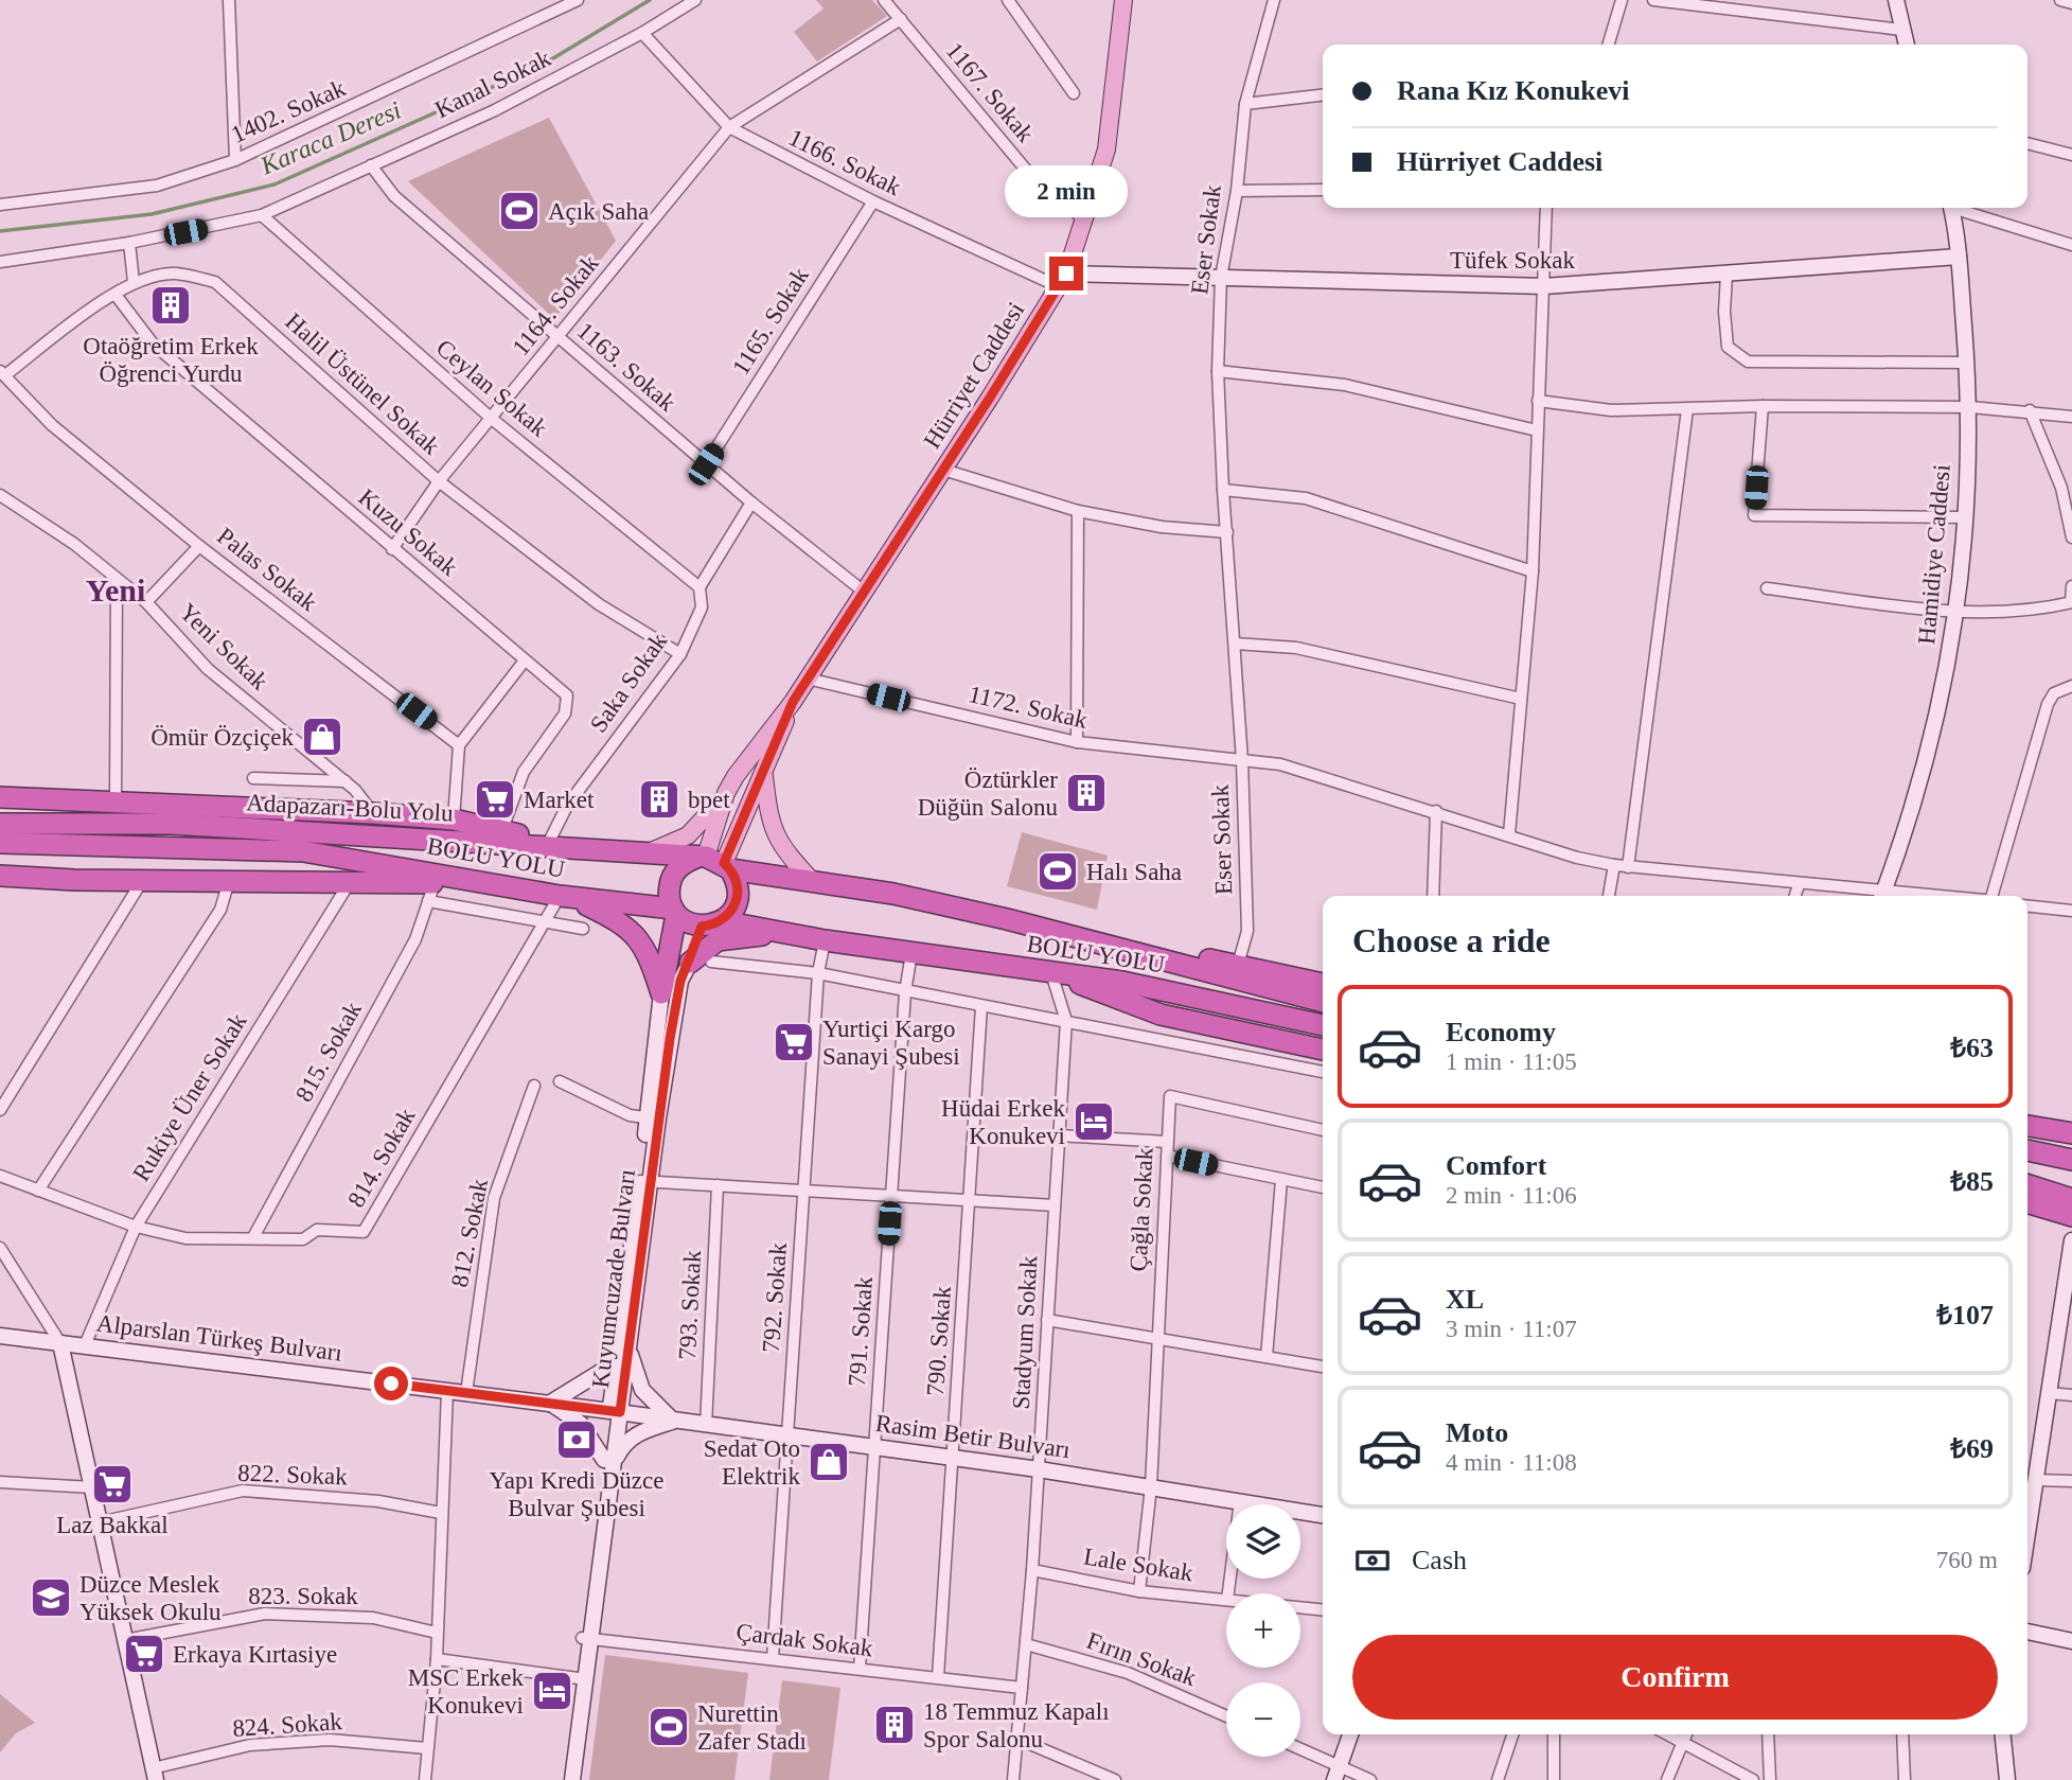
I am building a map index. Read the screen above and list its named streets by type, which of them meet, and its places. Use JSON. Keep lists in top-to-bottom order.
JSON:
{
  "streets": {
    "highway": ["Adapazarı-Bolu Yolu", "BOLU YOLU"],
    "main road": [
      "Tüfek Sokak",
      "Hürriyet Caddesi",
      "Hamidiye Caddesi",
      "Kuyumcuzade Bulvarı",
      "Alparslan Türkeş Bulvarı",
      "Rasim Betir Bulvarı"
    ],
    "street": [
      "Kanal Sokak",
      "1167. Sokak",
      "1402. Sokak",
      "1166. Sokak",
      "Eser Sokak",
      "1164. Sokak",
      "1165. Sokak",
      "1163. Sokak",
      "Halil Üstünel Sokak",
      "Ceylan Sokak",
      "Kuzu Sokak",
      "Palas Sokak",
      "Yeni Sokak",
      "Saka Sokak",
      "1172. Sokak",
      "815. Sokak",
      "Rukiye Üner Sokak",
      "814. Sokak",
      "Çağla Sokak",
      "812. Sokak",
      "792. Sokak",
      "793. Sokak",
      "791. Sokak",
      "Stadyum Sokak",
      "790. Sokak",
      "822. Sokak",
      "Lale Sokak",
      "823. Sokak",
      "Çardak Sokak",
      "Fırın Sokak",
      "824. Sokak"
    ]
  },
  "crossings": [
    ["Kanal Sokak", "1166. Sokak"],
    ["Kanal Sokak", "1163. Sokak"],
    ["Kanal Sokak", "Ceylan Sokak"],
    ["1167. Sokak", "Hürriyet Caddesi"],
    ["1166. Sokak", "Tüfek Sokak"],
    ["1166. Sokak", "1164. Sokak"],
    ["1166. Sokak", "1165. Sokak"],
    ["1166. Sokak", "Hürriyet Caddesi"],
    ["Eser Sokak", "Tüfek Sokak"],
    ["Eser Sokak", "1172. Sokak"],
    ["Tüfek Sokak", "Hürriyet Caddesi"],
    ["Tüfek Sokak", "Hamidiye Caddesi"],
    ["1164. Sokak", "1163. Sokak"],
    ["1164. Sokak", "Halil Üstünel Sokak"],
    ["1164. Sokak", "Ceylan Sokak"],
    ["1164. Sokak", "Kuzu Sokak"],
    ["1165. Sokak", "1163. Sokak"],
    ["1163. Sokak", "Hürriyet Caddesi"],
    ["1163. Sokak", "Saka Sokak"],
    ["Hürriyet Caddesi", "1172. Sokak"],
    ["Hürriyet Caddesi", "Adapazarı-Bolu Yolu"],
    ["Hürriyet Caddesi", "BOLU YOLU"],
    ["Halil Üstünel Sokak", "Kuzu Sokak"],
    ["Halil Üstünel Sokak", "Palas Sokak"],
    ["Halil Üstünel Sokak", "Saka Sokak"],
    ["Ceylan Sokak", "Saka Sokak"],
    ["Saka Sokak", "Adapazarı-Bolu Yolu"],
    ["Adapazarı-Bolu Yolu", "BOLU YOLU"],
    ["BOLU YOLU", "814. Sokak"],
    ["BOLU YOLU", "792. Sokak"],
    ["BOLU YOLU", "791. Sokak"],
    ["815. Sokak", "814. Sokak"],
    ["Rukiye Üner Sokak", "814. Sokak"],
    ["Rukiye Üner Sokak", "Alparslan Türkeş Bulvarı"],
    ["Çağla Sokak", "Rasim Betir Bulvarı"],
    ["Çağla Sokak", "Lale Sokak"],
    ["812. Sokak", "Alparslan Türkeş Bulvarı"],
    ["Kuyumcuzade Bulvarı", "Alparslan Türkeş Bulvarı"],
    ["Kuyumcuzade Bulvarı", "Rasim Betir Bulvarı"],
    ["Kuyumcuzade Bulvarı", "Çardak Sokak"],
    ["792. Sokak", "Rasim Betir Bulvarı"],
    ["792. Sokak", "Çardak Sokak"],
    ["793. Sokak", "Rasim Betir Bulvarı"],
    ["791. Sokak", "Rasim Betir Bulvarı"],
    ["791. Sokak", "Çardak Sokak"],
    ["Stadyum Sokak", "Rasim Betir Bulvarı"],
    ["Stadyum Sokak", "Lale Sokak"],
    ["Stadyum Sokak", "Çardak Sokak"],
    ["Stadyum Sokak", "Fırın Sokak"],
    ["Alparslan Türkeş Bulvarı", "Rasim Betir Bulvarı"],
    ["790. Sokak", "Rasim Betir Bulvarı"],
    ["790. Sokak", "Çardak Sokak"]
  ],
  "districts": ["Yeni"],
  "water": ["Karaca Deresi"],
  "places": {
    "sports": ["Açık Saha", "Halı Saha", "Nurettin Zafer Stadı"],
    "building": [
      "Otaöğretim Erkek Öğrenci Yurdu",
      "Öztürkler Düğün Salonu",
      "bpet",
      "18 Temmuz Kapalı Spor Salonu"
    ],
    "shop": ["Ömür Özçiçek", "Sedat Oto Elektrik"],
    "supermarket": [
      "Market",
      "Yurtiçi Kargo Sanayi Şubesi",
      "Laz Bakkal",
      "Erkaya Kırtasiye"
    ],
    "hotel": ["Hüdai Erkek Konukevi", "MSC Erkek Konukevi"],
    "bank": ["Yapı Kredi Düzce Bulvar Şubesi"],
    "school or university": ["Düzce Meslek Yüksek Okulu"]
  },
  "page": {
    "banner": ["Rana Kız Konukevi", "Hürriyet Caddesi"],
    "bubble": "2 min",
    "heading": "Choose a ride",
    "list": [
      {
        "name": "Economy",
        "note": "1 min · 11:05",
        "value": "₺63"
      },
      {
        "name": "Comfort",
        "note": "2 min · 11:06",
        "value": "₺85"
      },
      {
        "name": "XL",
        "note": "3 min · 11:07",
        "value": "₺107"
      },
      {
        "name": "Moto",
        "note": "4 min · 11:08",
        "value": "₺69"
      }
    ],
    "map_buttons": ["+", "−"],
    "pay": ["Cash", "760 m"],
    "buttons": "Confirm"
  }
}
